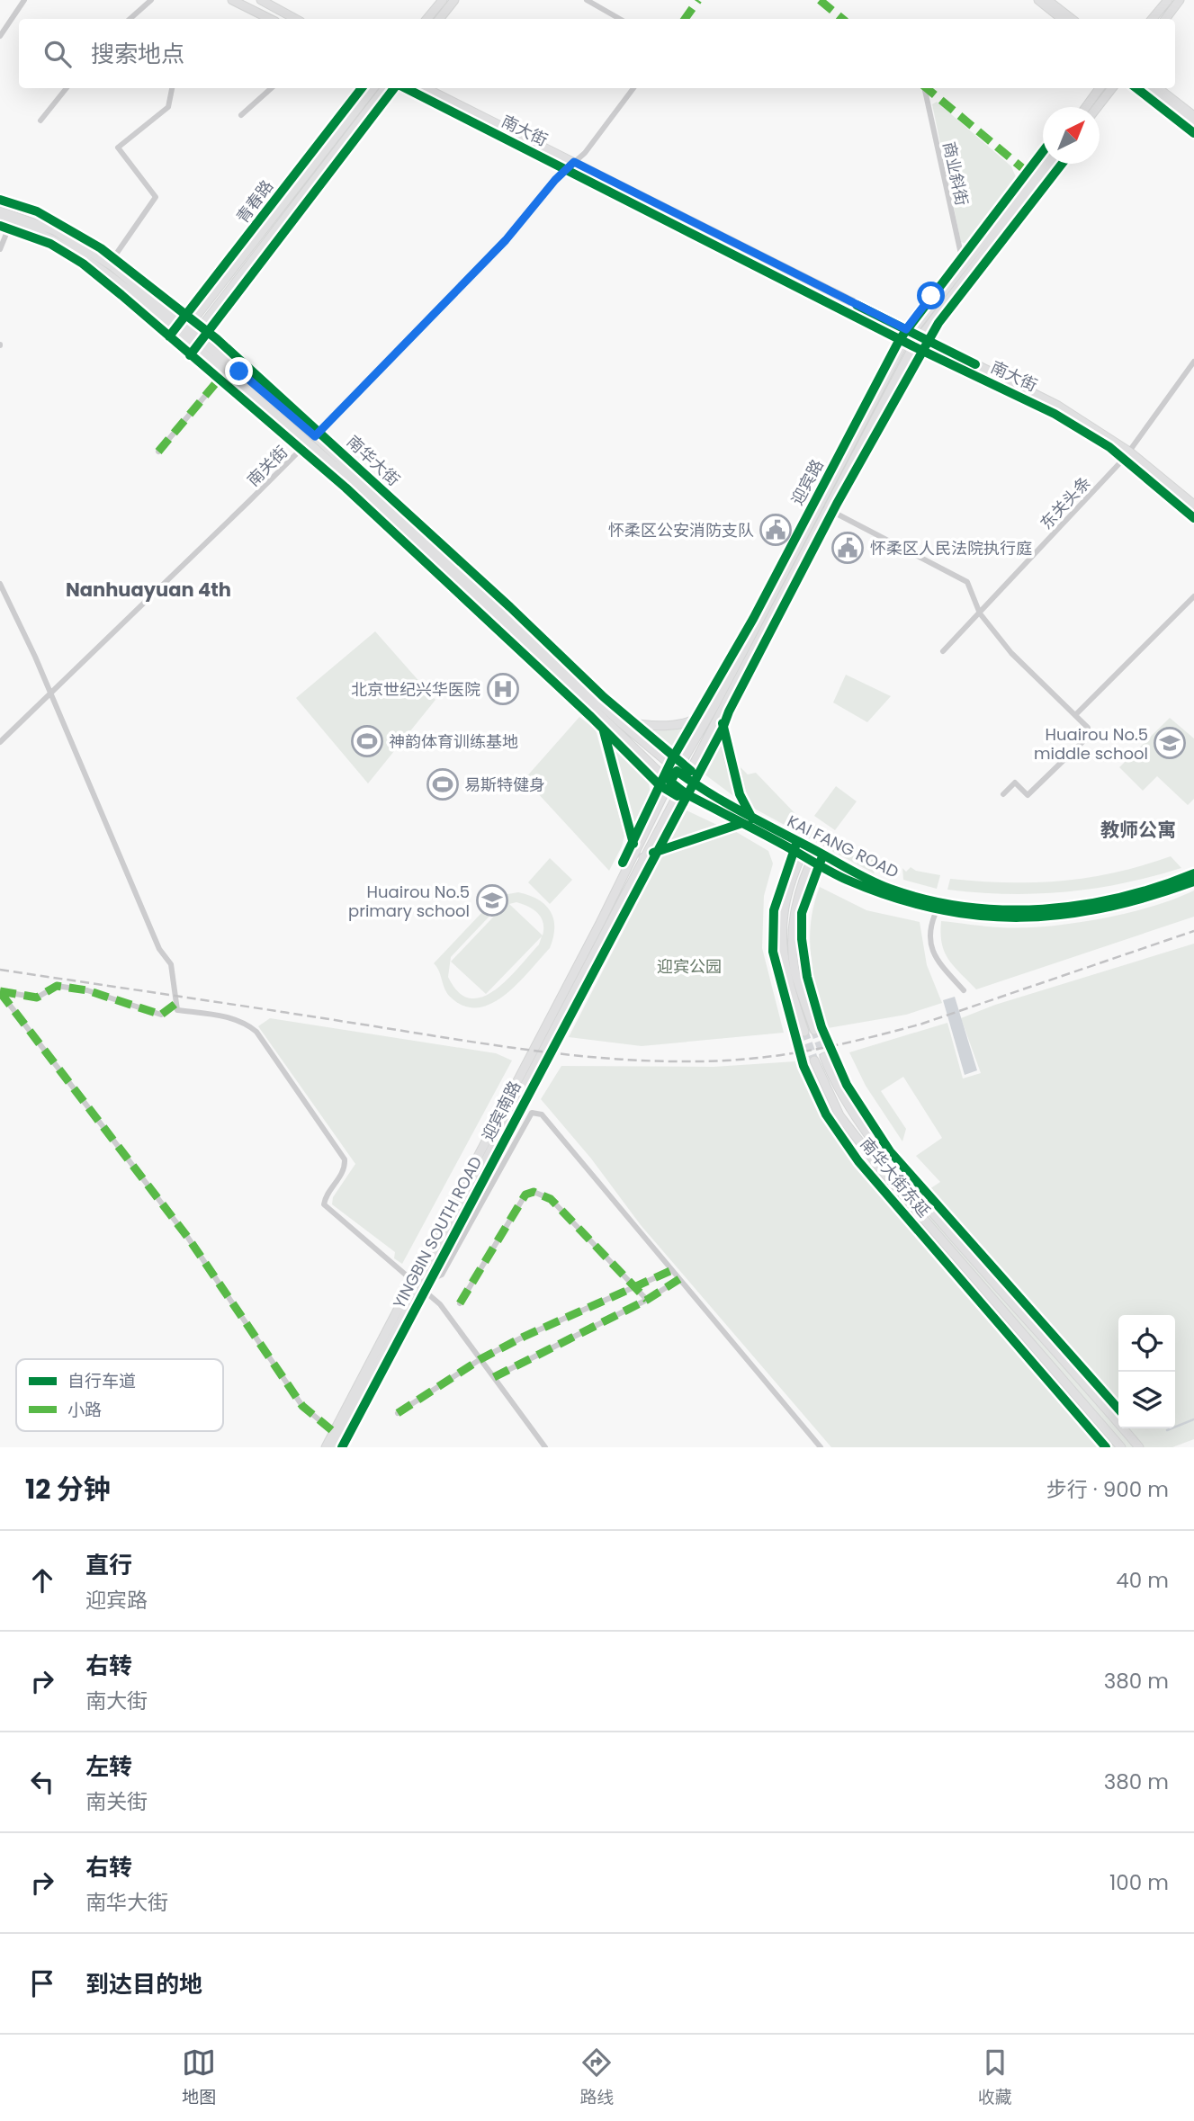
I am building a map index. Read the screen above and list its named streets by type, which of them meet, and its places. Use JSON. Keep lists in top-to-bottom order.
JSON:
{
  "streets": {
    "main road": [
      "南大街",
      "南华大街",
      "迎宾路",
      "KAI FANG ROAD",
      "南华大街东延",
      "YINGBIN SOUTH ROAD"
    ],
    "street": ["商业斜街", "南关街", "东关头条"],
    "cycle path": ["青春路", "迎宾南路"]
  },
  "crossings": [
    ["南大街", "南关街"],
    ["南大街", "迎宾路"],
    ["南大街", "东关头条"],
    ["南华大街", "南关街"],
    ["南华大街", "迎宾路"],
    ["南华大街", "KAI FANG ROAD"],
    ["南华大街", "YINGBIN SOUTH ROAD"],
    ["迎宾路", "KAI FANG ROAD"],
    ["迎宾路", "YINGBIN SOUTH ROAD"],
    ["KAI FANG ROAD", "YINGBIN SOUTH ROAD"]
  ],
  "districts": ["Nanhuayuan 4th", "教师公寓"],
  "parks": ["迎宾公园"],
  "places": {
    "public building": ["怀柔区公安消防支队", "怀柔区人民法院执行庭"],
    "hospital": ["北京世纪兴华医院"],
    "sports": ["神韵体育训练基地", "易斯特健身"],
    "school or university": ["Huairou No.5 middle school", "Huairou No.5 primary school"]
  },
  "legend": ["自行车道", "小路"],
  "north": "top right",
  "page": {
    "search": "搜索地点",
    "heading": ["12 分钟", "步行 · 900 m"],
    "list": [
      ["直行", "迎宾路", "40 m"],
      ["右转", "南大街", "380 m"],
      ["左转", "南关街", "380 m"],
      ["右转", "南华大街", "100 m"],
      "到达目的地"
    ],
    "nav": ["地图", "路线", "收藏"]
  }
}
